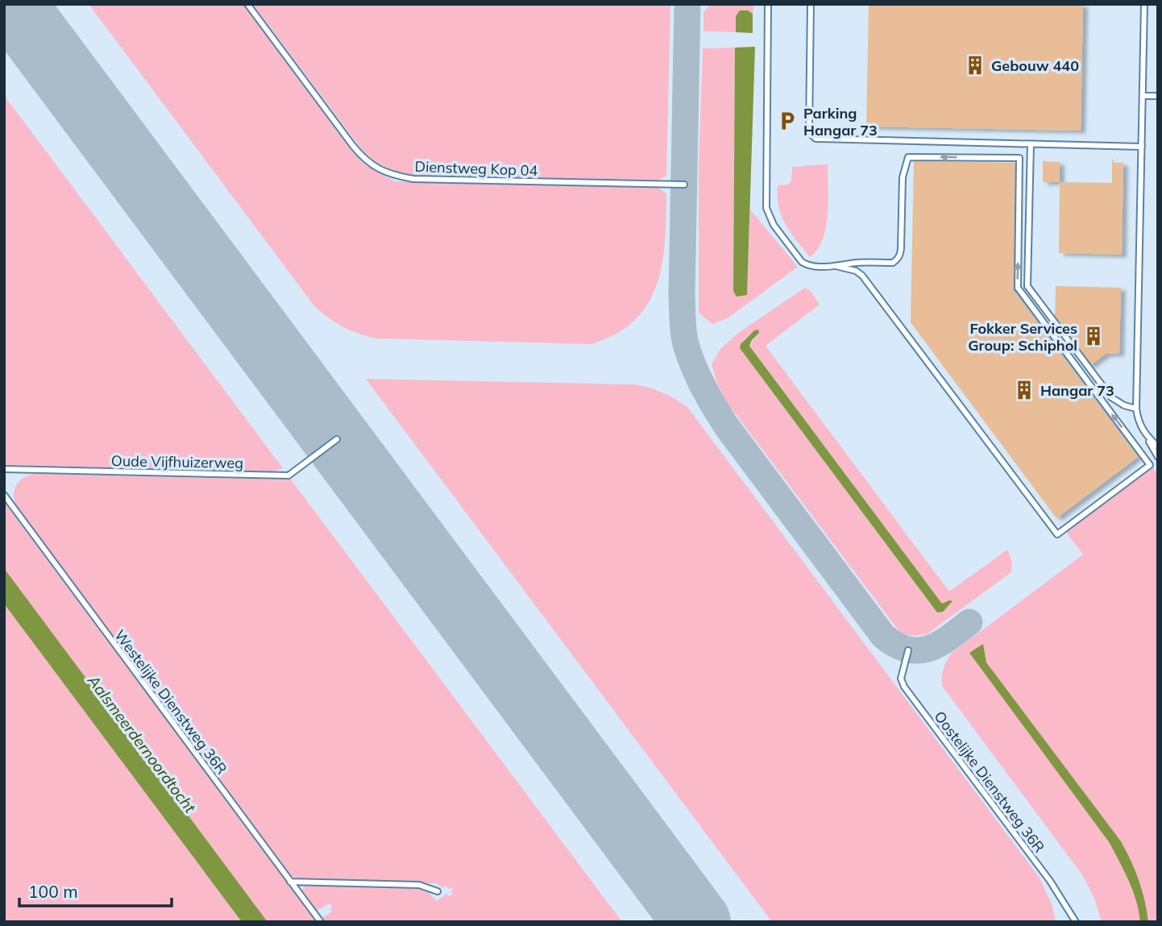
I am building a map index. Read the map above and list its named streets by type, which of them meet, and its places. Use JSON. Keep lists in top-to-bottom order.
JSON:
{
  "streets": {
    "lane": [
      "Dienstweg Kop 04",
      "Oude Vijfhuizerweg",
      "Westelijke Dienstweg 36R",
      "Oostelijke Dienstweg 36R"
    ]
  },
  "water": ["Aalsmeerdernoordtocht"],
  "places": {
    "building": ["Gebouw 440", "Fokker Services Group: Schiphol", "Hangar 73"],
    "parking": ["Parking Hangar 73"]
  },
  "scale_bar": "100 m"
}
